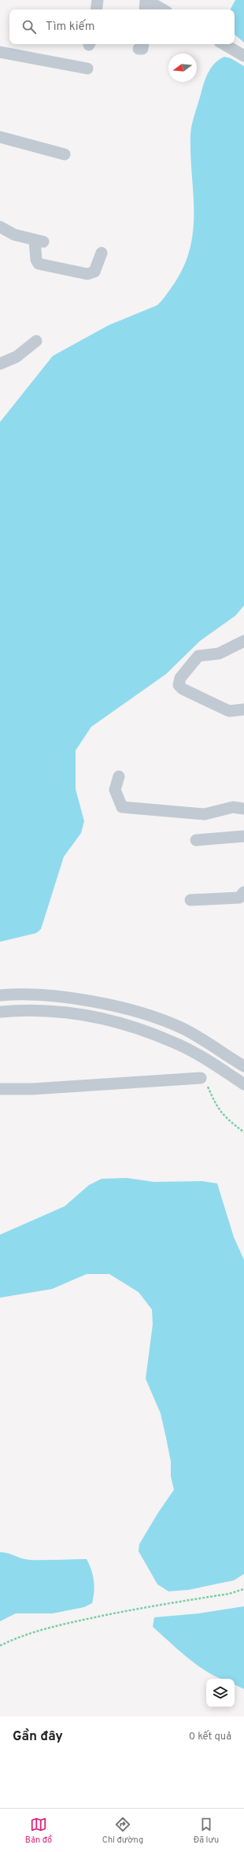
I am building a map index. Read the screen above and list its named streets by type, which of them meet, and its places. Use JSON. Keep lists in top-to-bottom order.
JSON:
{
  "north": "left",
  "page": {
    "search": "Tìm kiếm",
    "heading": ["Gần đây", "0 kết quả"],
    "nav": ["Bản đồ", "Chỉ đường", "Đã lưu"]
  }
}
